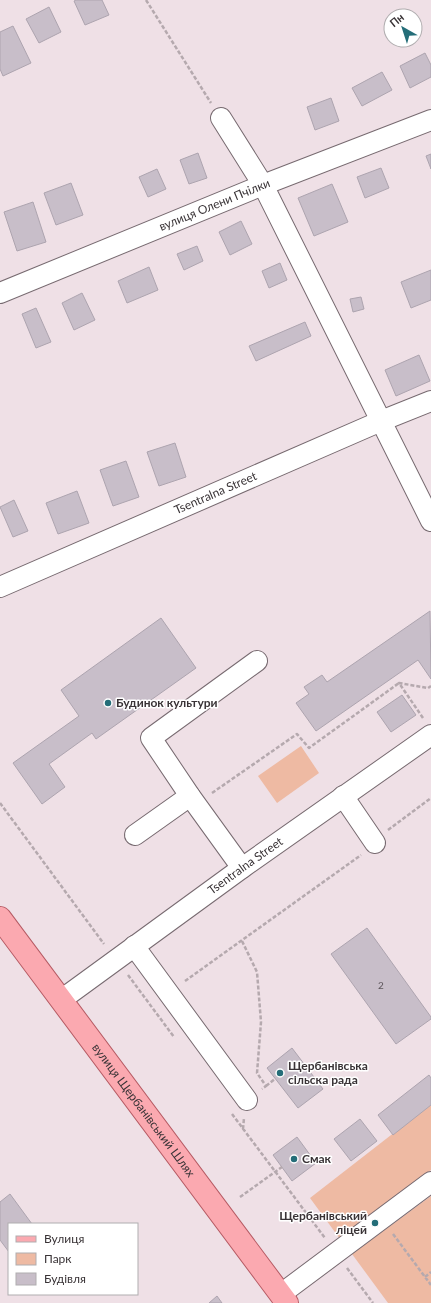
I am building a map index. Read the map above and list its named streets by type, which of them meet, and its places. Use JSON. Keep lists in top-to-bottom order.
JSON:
{
  "streets": {
    "main road": ["вулиця Щербанівський Шлях"],
    "street": ["вулиця Олени Пчілки", "Tsentralna Street"]
  },
  "crossings": [
    ["Tsentralna Street", "вулиця Щербанівський Шлях"]
  ],
  "places": [
    "Будинок культури",
    "Щербанівська сільска рада",
    "Смак",
    "Щербанівський ліцей"
  ],
  "house_numbers": ["2"],
  "legend": ["Вулиця", "Парк", "Будівля"],
  "north": "top left"
}
